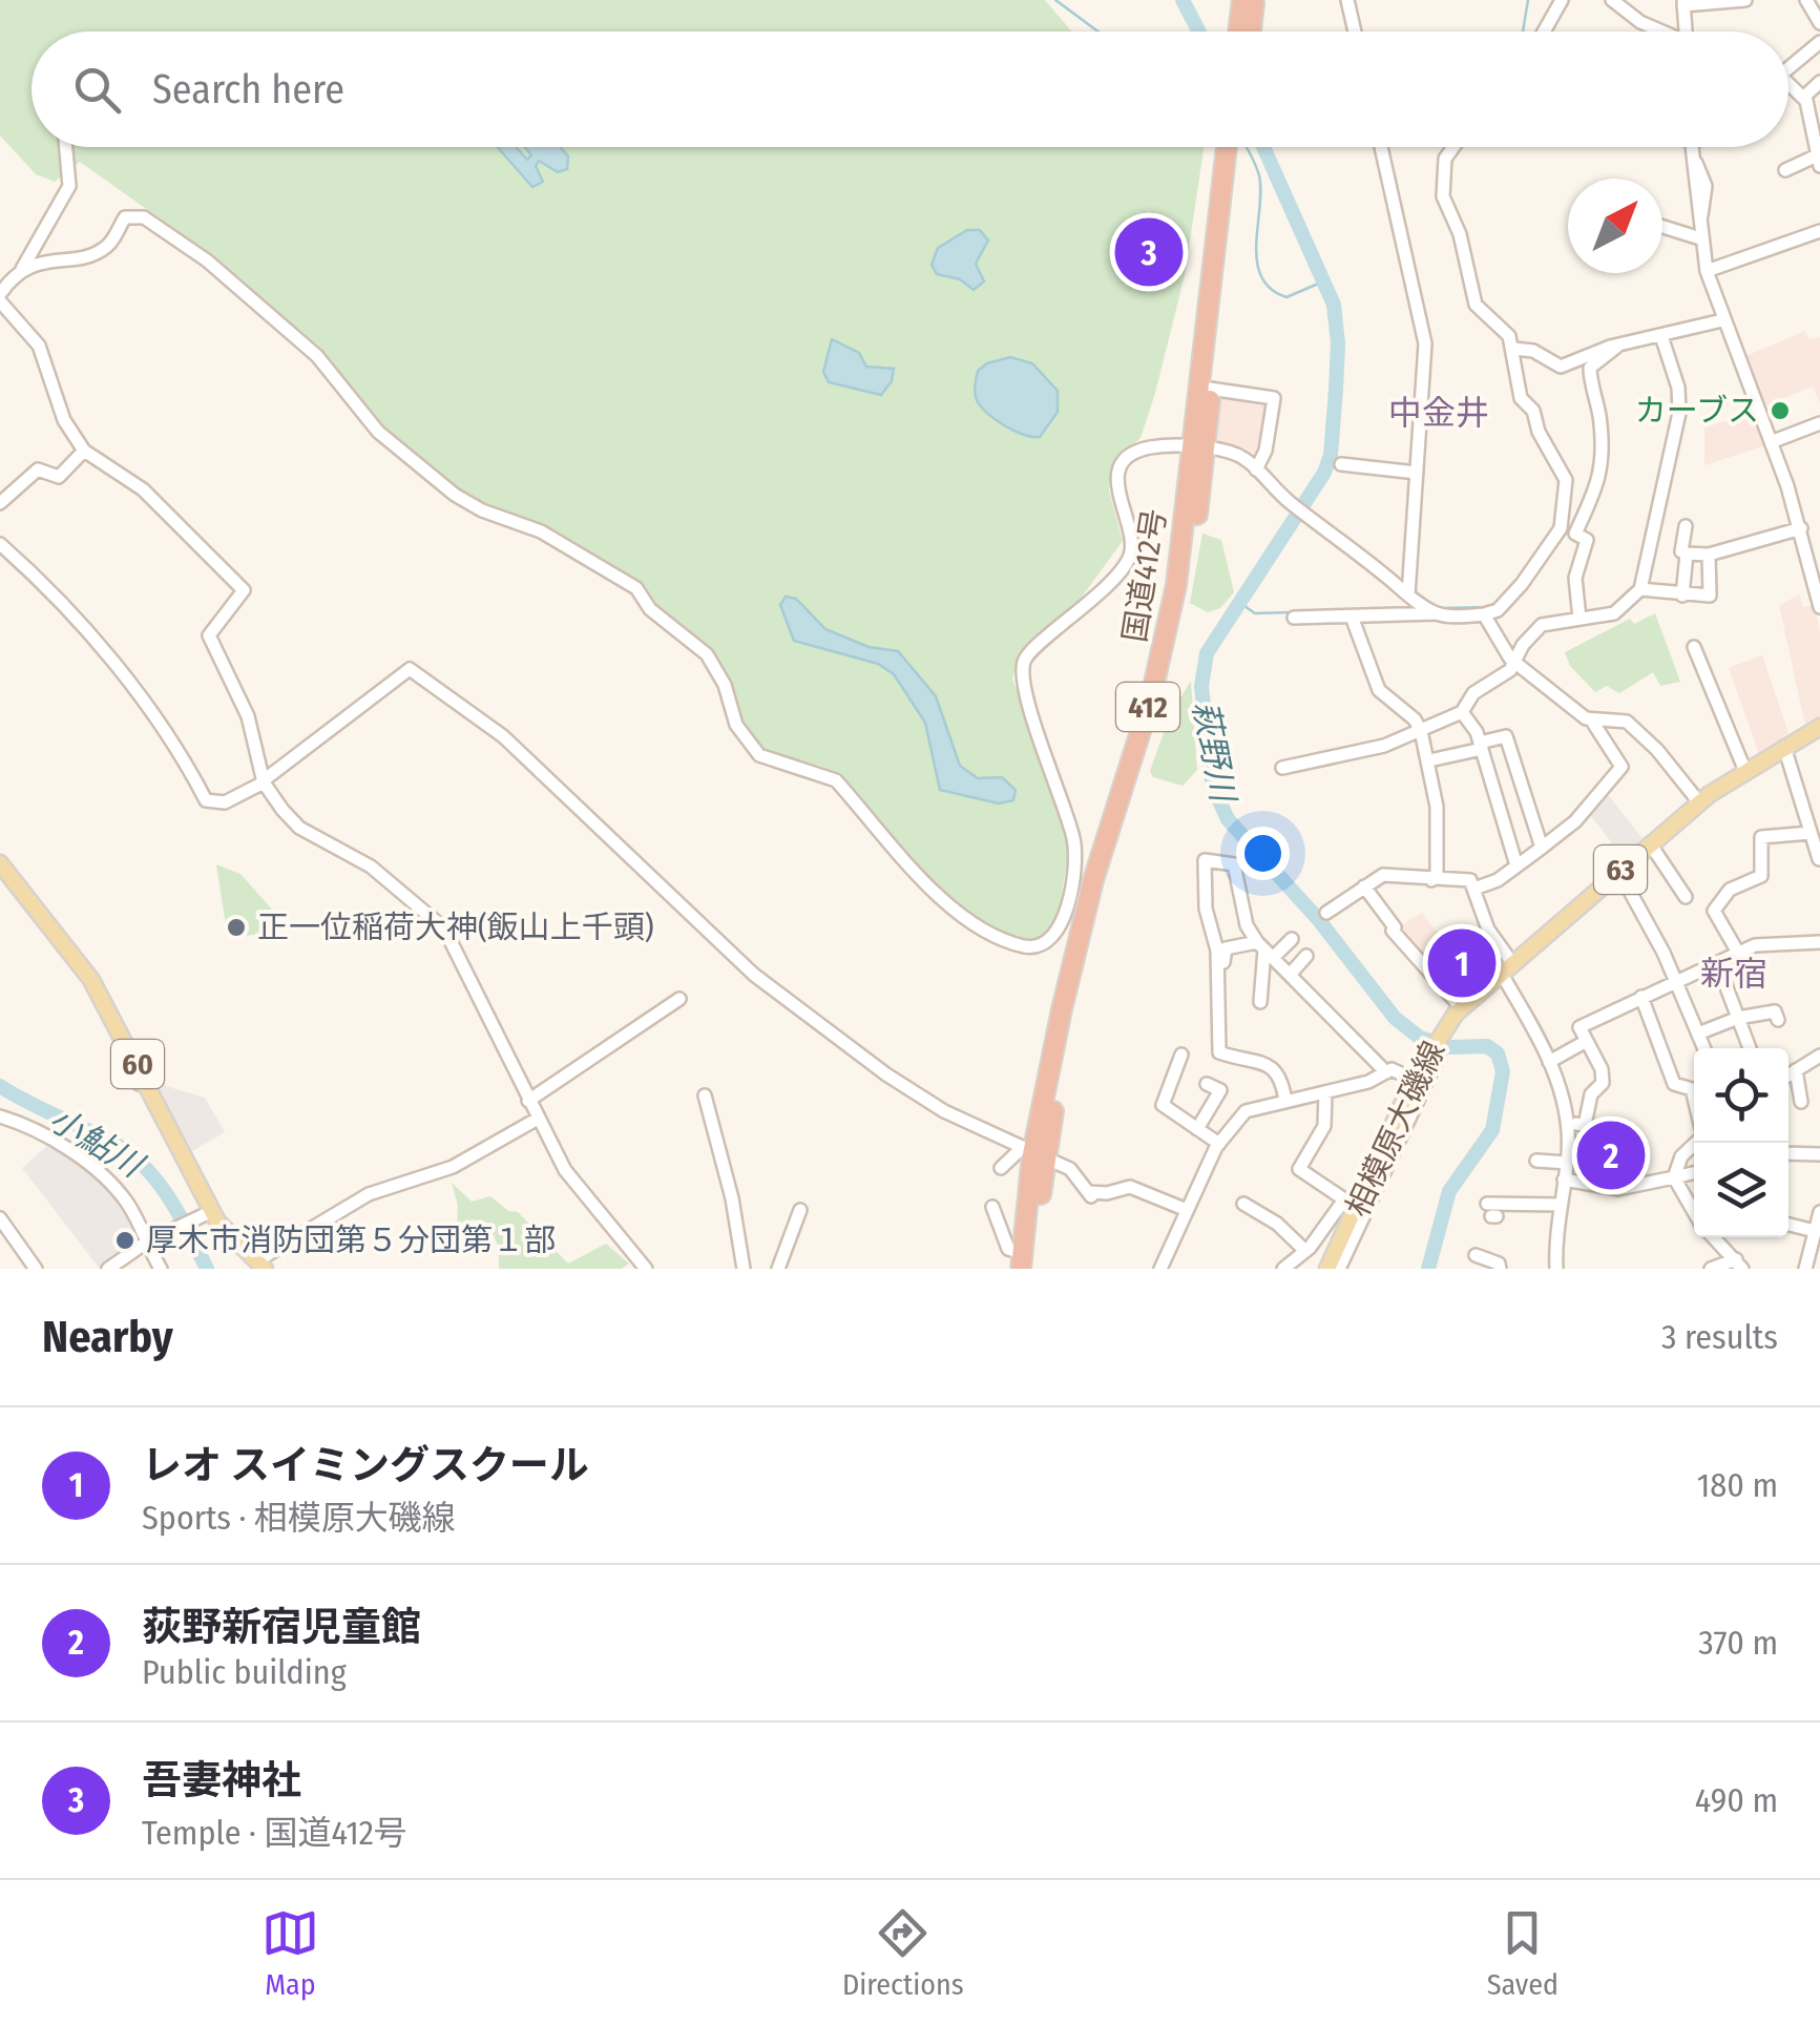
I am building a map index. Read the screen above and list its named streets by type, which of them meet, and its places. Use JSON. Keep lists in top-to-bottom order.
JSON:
{
  "streets": {
    "highway": ["国道412号", "412"],
    "main road": ["63", "60", "相模原大磯線"]
  },
  "districts": ["中金井", "新宿"],
  "water": ["萩野川", "小鮎川"],
  "places": ["カーブス", "正一位稲荷大神(飯山上千頭)", "厚木市消防団第５分団第１部"],
  "north": "top right",
  "page": {
    "search": "Search here",
    "pins": ["3", "1", "2"],
    "heading": ["Nearby", "3 results"],
    "list": [
      {
        "mark": "1",
        "name": "レオ スイミングスクール",
        "note": "Sports · 相模原大磯線",
        "value": "180 m"
      },
      {
        "mark": "2",
        "name": "荻野新宿児童館",
        "note": "Public building",
        "value": "370 m"
      },
      {
        "mark": "3",
        "name": "吾妻神社",
        "note": "Temple · 国道412号",
        "value": "490 m"
      }
    ],
    "nav": ["Map", "Directions", "Saved"]
  }
}
